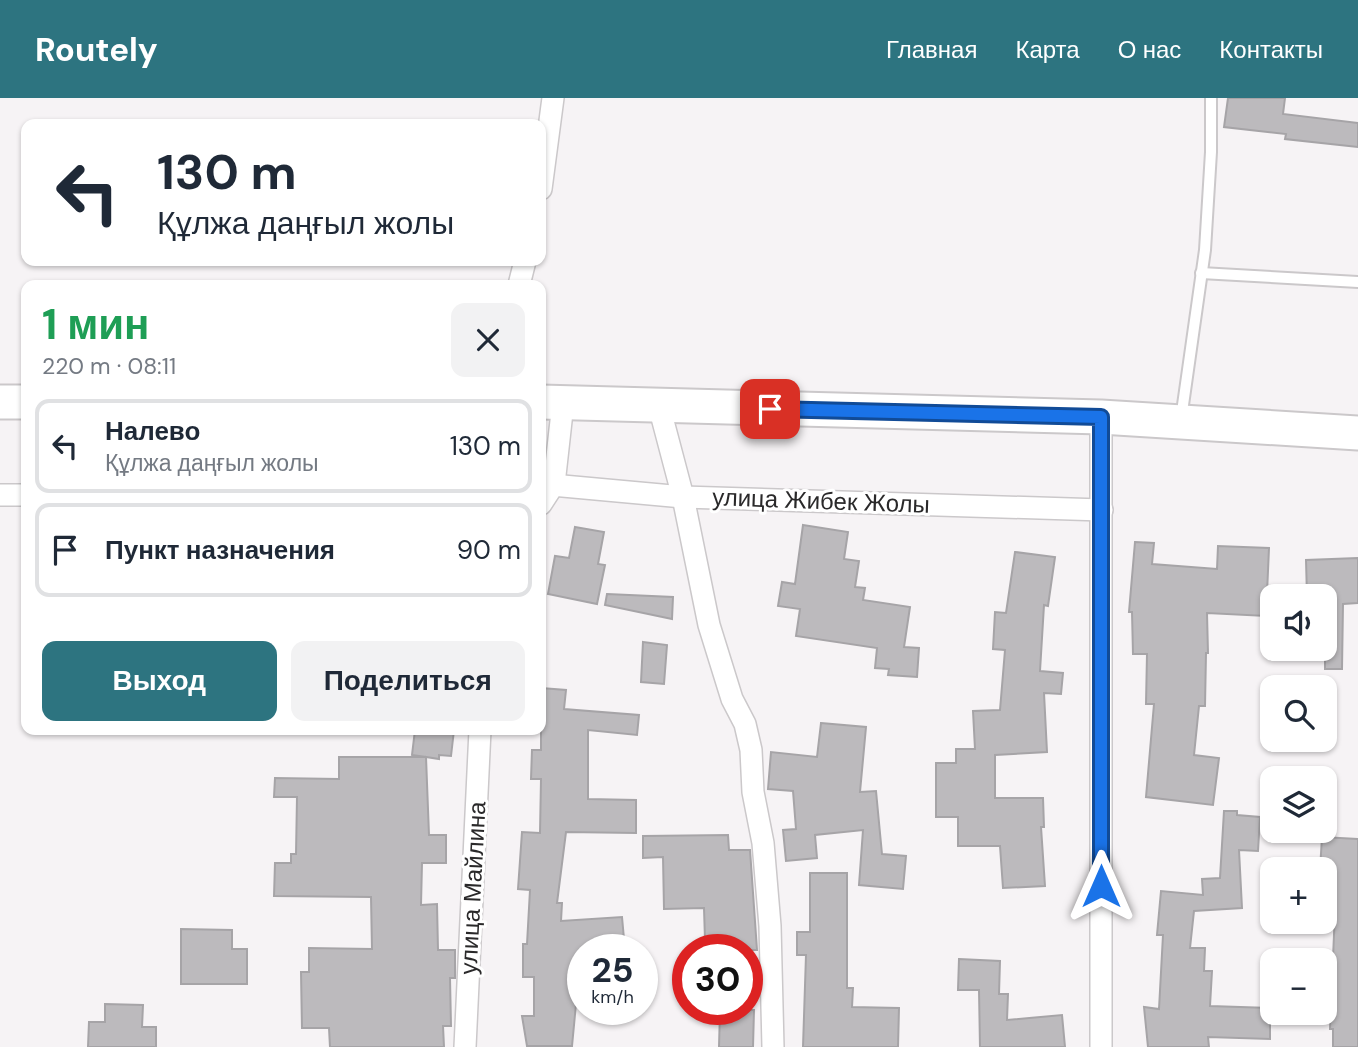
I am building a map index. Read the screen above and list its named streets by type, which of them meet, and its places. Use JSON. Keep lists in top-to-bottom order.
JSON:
{
  "streets": {
    "street": ["улица Жибек Жолы", "улица Майлина"]
  },
  "page": {
    "header": "Routely",
    "nav": [
      "Главная",
      "Карта",
      "О нас",
      "Контакты"
    ],
    "turn": ["130 m", "Құлжа даңғыл жолы"],
    "heading": ["1 мин", "220 m · 08:11"],
    "list": [
      {
        "name": "Налево",
        "note": "Құлжа даңғыл жолы",
        "value": "130 m"
      },
      {
        "name": "Пункт назначения",
        "value": "90 m"
      }
    ],
    "map_buttons": ["+", "−"],
    "buttons": ["Выход", "Поделиться"],
    "speed": "25 km/h",
    "limit": "30"
  }
}
